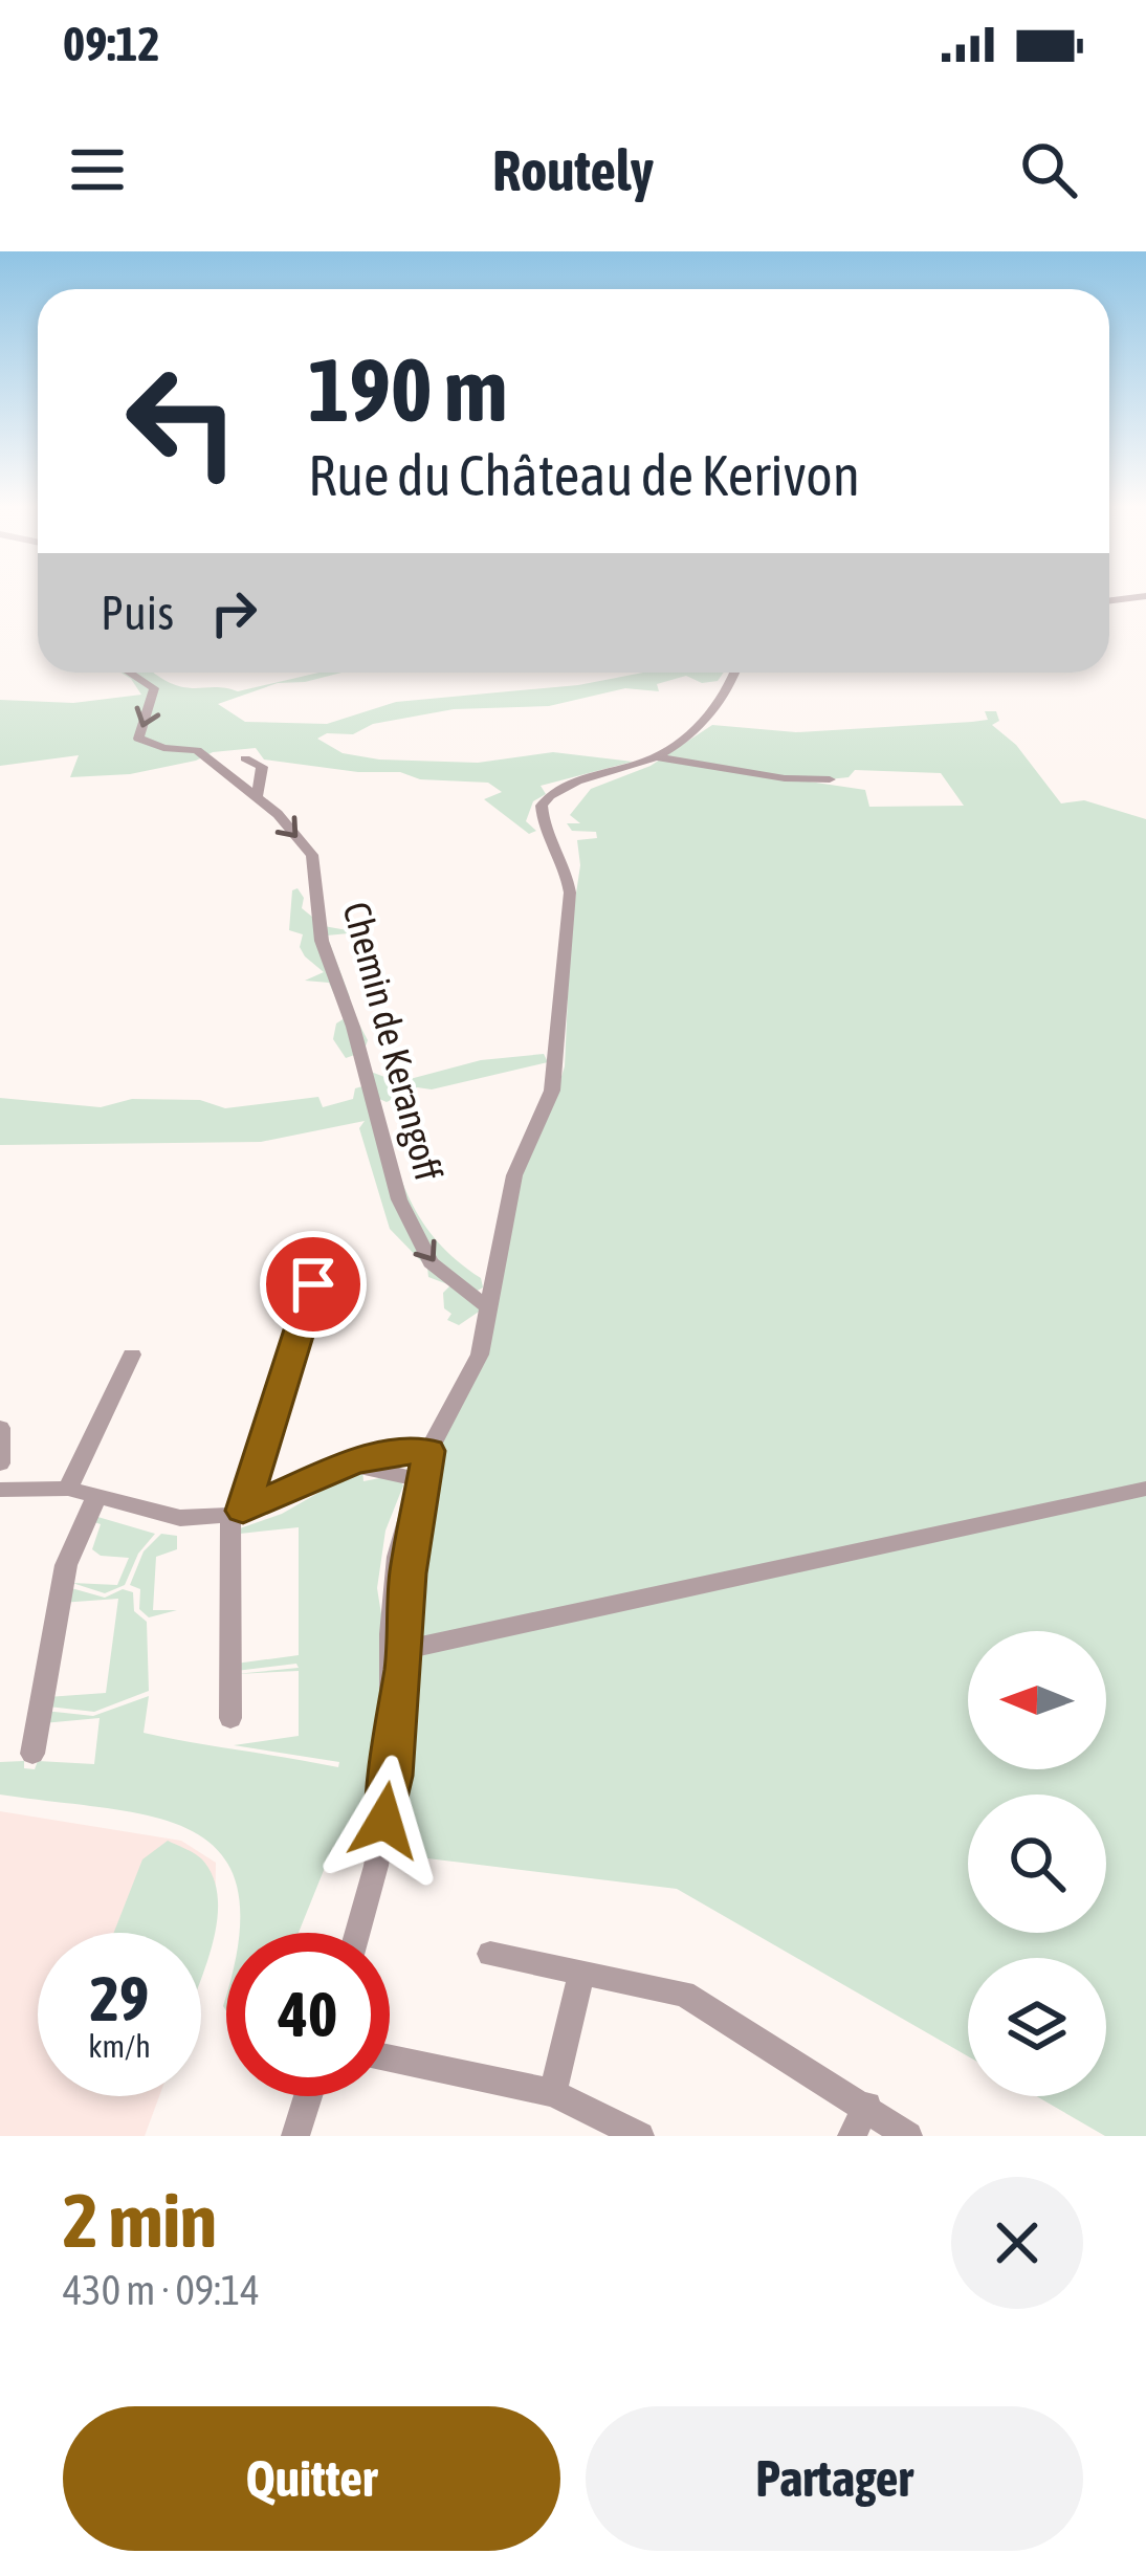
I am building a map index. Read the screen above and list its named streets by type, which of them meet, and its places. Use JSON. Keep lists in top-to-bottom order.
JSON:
{
  "streets": {
    "street": ["Chemin de Kerangoff"]
  },
  "one_way": ["Chemin de Kerangoff"],
  "north": "left",
  "page": {
    "status": "09:12",
    "header": "Routely",
    "turn": ["190 m", "Rue du Château de Kerivon"],
    "then": "Puis",
    "speed": "29 km/h",
    "limit": "40",
    "heading": ["2 min", "430 m · 09:14"],
    "buttons": ["Quitter", "Partager"]
  }
}
